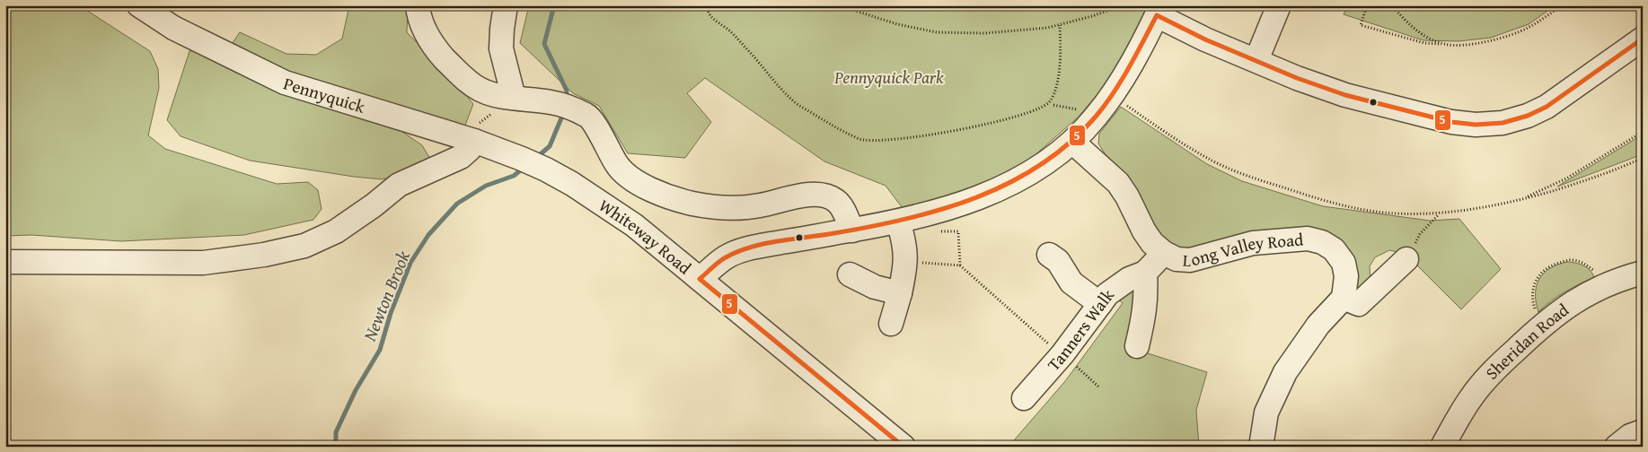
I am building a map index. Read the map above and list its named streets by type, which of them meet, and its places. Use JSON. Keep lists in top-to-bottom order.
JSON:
{
  "streets": {
    "street": [
      "Pennyquick",
      "Whiteway Road",
      "Long Valley Road",
      "Tanners Walk",
      "Sheridan Road"
    ]
  },
  "crossings": [
    ["Pennyquick", "Whiteway Road"],
    ["Long Valley Road", "Tanners Walk"]
  ],
  "water": ["Newton Brook"],
  "parks": ["Pennyquick Park"],
  "lines": ["transit line 5"]
}
